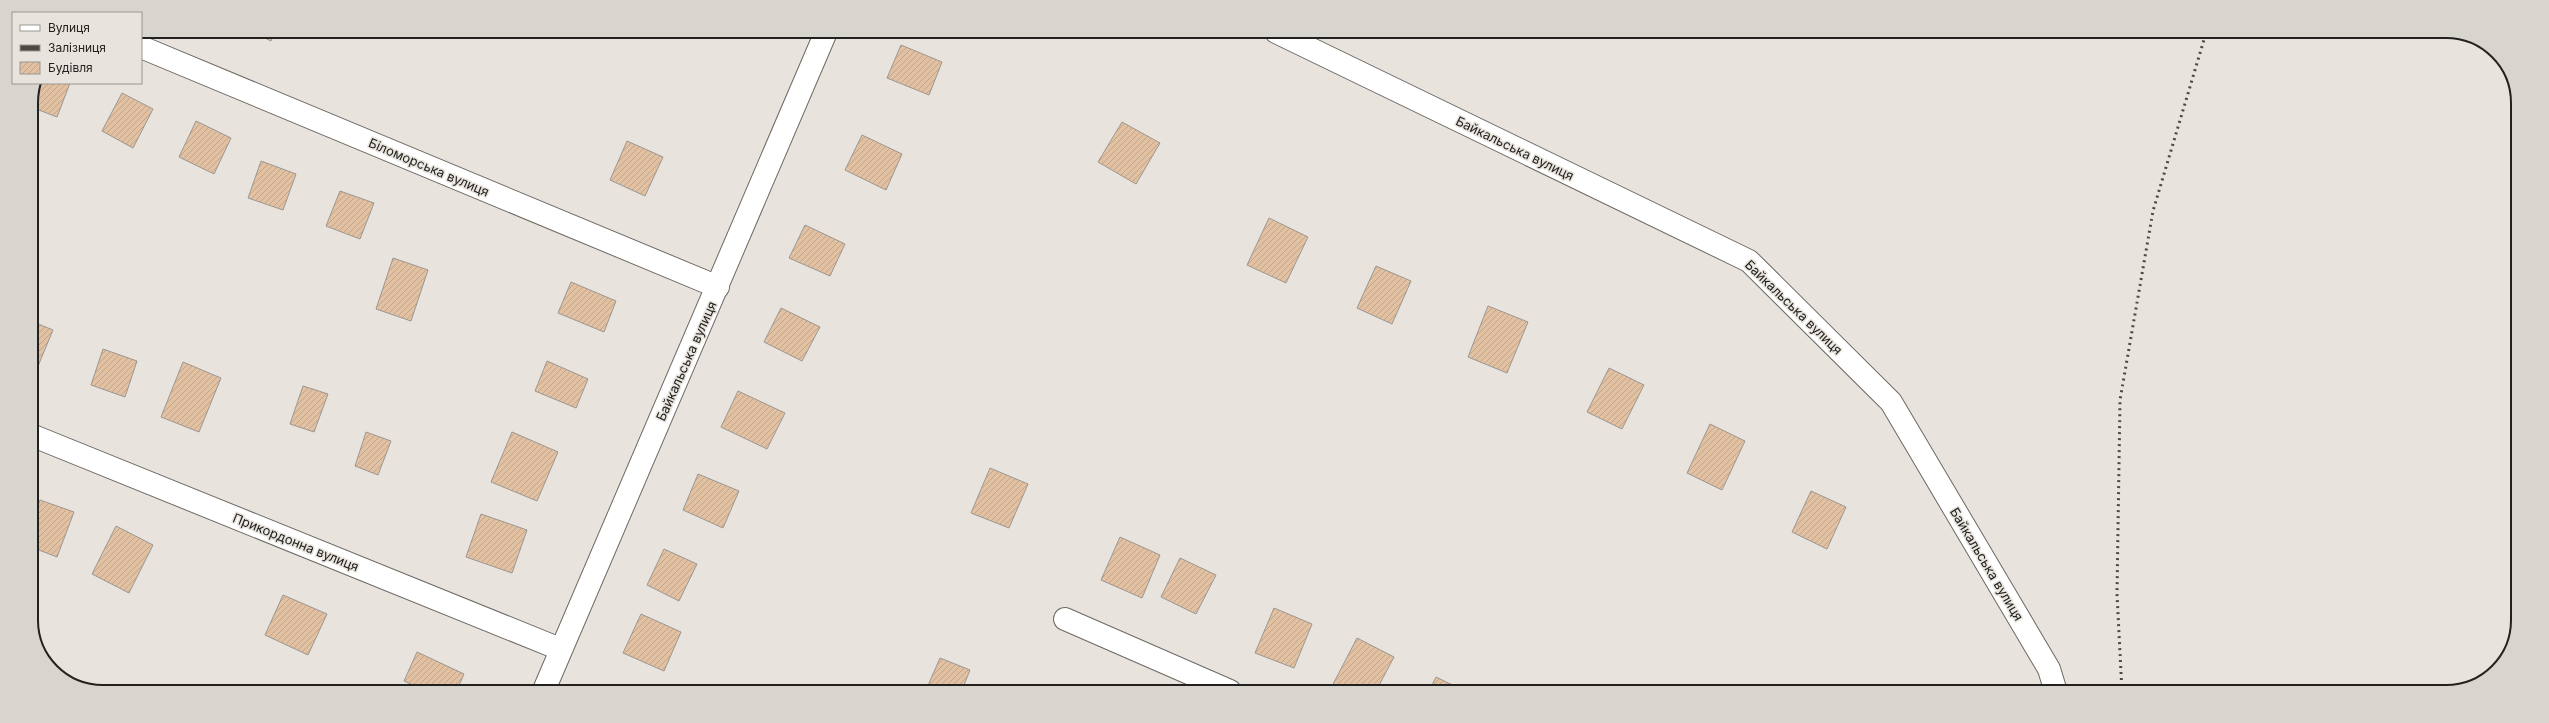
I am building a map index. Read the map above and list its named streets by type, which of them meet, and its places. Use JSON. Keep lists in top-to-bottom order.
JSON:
{
  "streets": {
    "street": ["Байкальська вулиця", "Біломорська вулиця", "Прикордонна вулиця"]
  },
  "crossings": [
    ["Байкальська вулиця", "Біломорська вулиця"],
    ["Байкальська вулиця", "Прикордонна вулиця"]
  ],
  "legend": ["Вулиця", "Залізниця", "Будівля"]
}
